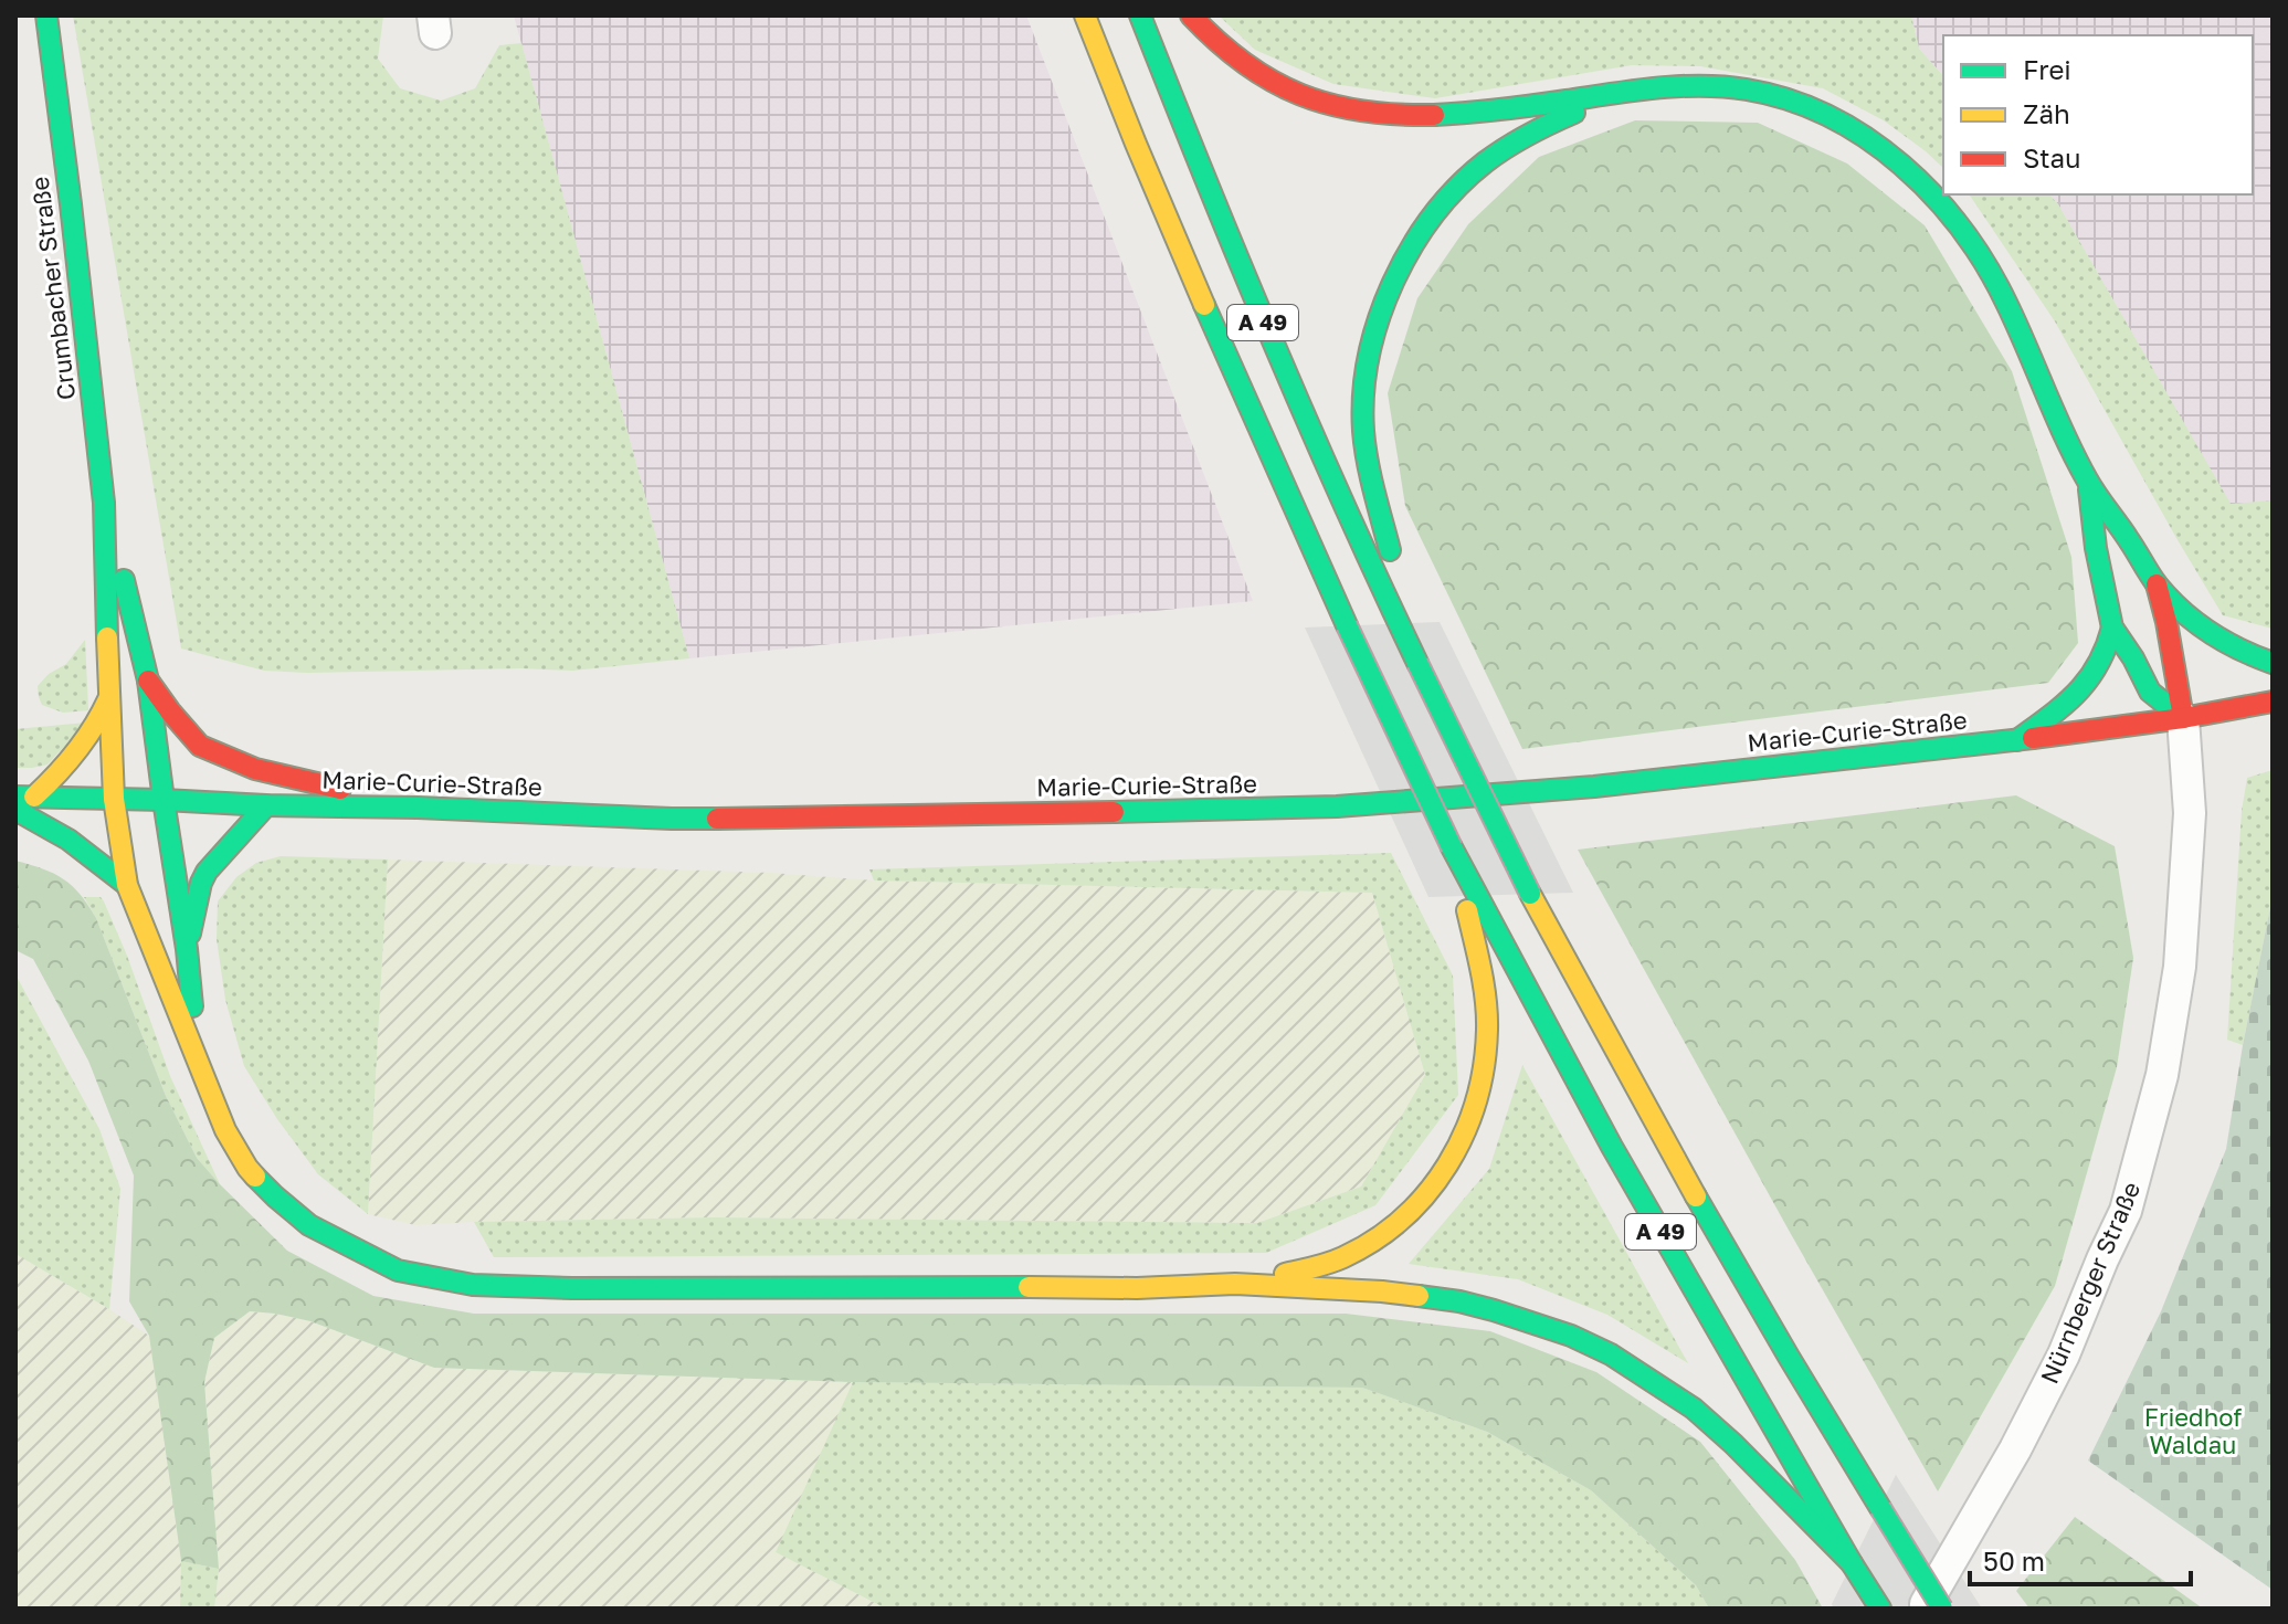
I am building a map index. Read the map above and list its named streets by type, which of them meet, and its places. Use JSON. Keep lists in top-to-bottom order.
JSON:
{
  "streets": {
    "main road": ["Crumbacher Straße", "A 49", "Marie-Curie-Straße"],
    "street": ["Nürnberger Straße"]
  },
  "crossings": [
    ["Crumbacher Straße", "Marie-Curie-Straße"],
    ["Marie-Curie-Straße", "Nürnberger Straße"]
  ],
  "parks": ["Friedhof Waldau"],
  "legend": ["Frei", "Zäh", "Stau"],
  "scale_bar": "50 m"
}
